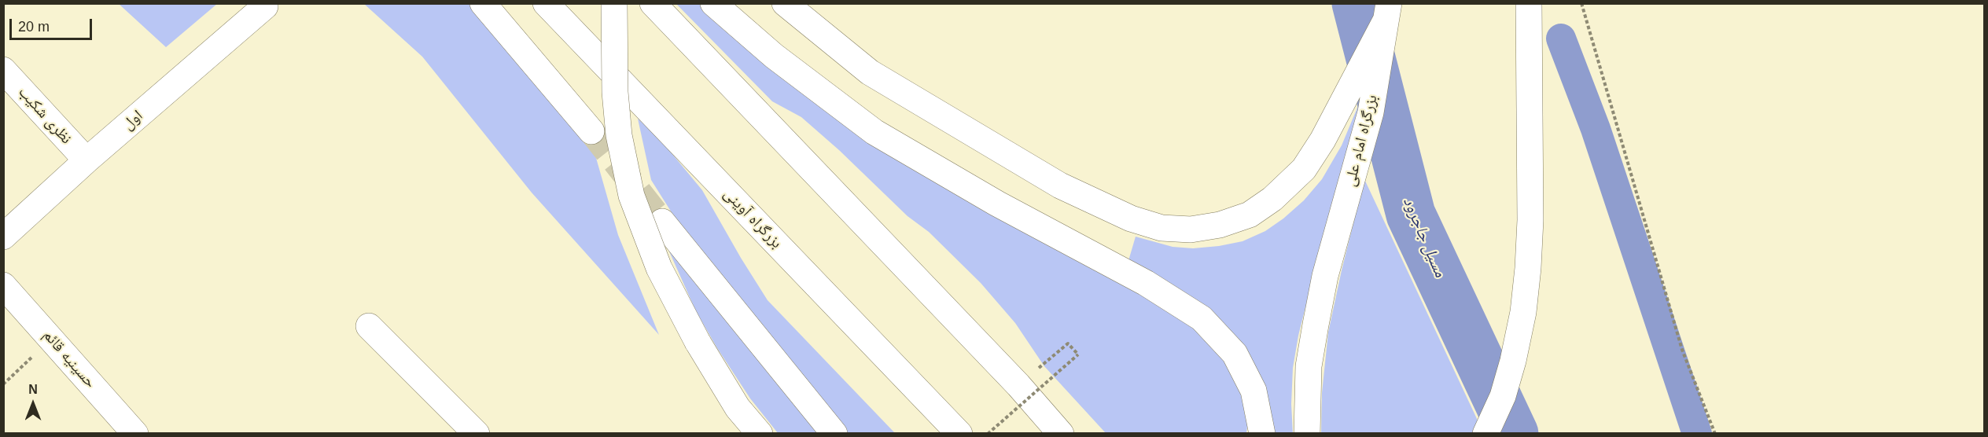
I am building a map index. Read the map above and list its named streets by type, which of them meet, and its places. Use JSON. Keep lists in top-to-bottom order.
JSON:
{
  "streets": {
    "main road": [
      "نظری شکیب",
      "اول",
      "بزرگراه امام علی",
      "بزرگراه آوینی",
      "حسینیه قائم"
    ]
  },
  "crossings": [
    ["نظری شکیب", "اول"]
  ],
  "water": ["مسیل جاجرود"],
  "scale_bar": "20 m",
  "north": "top"
}
